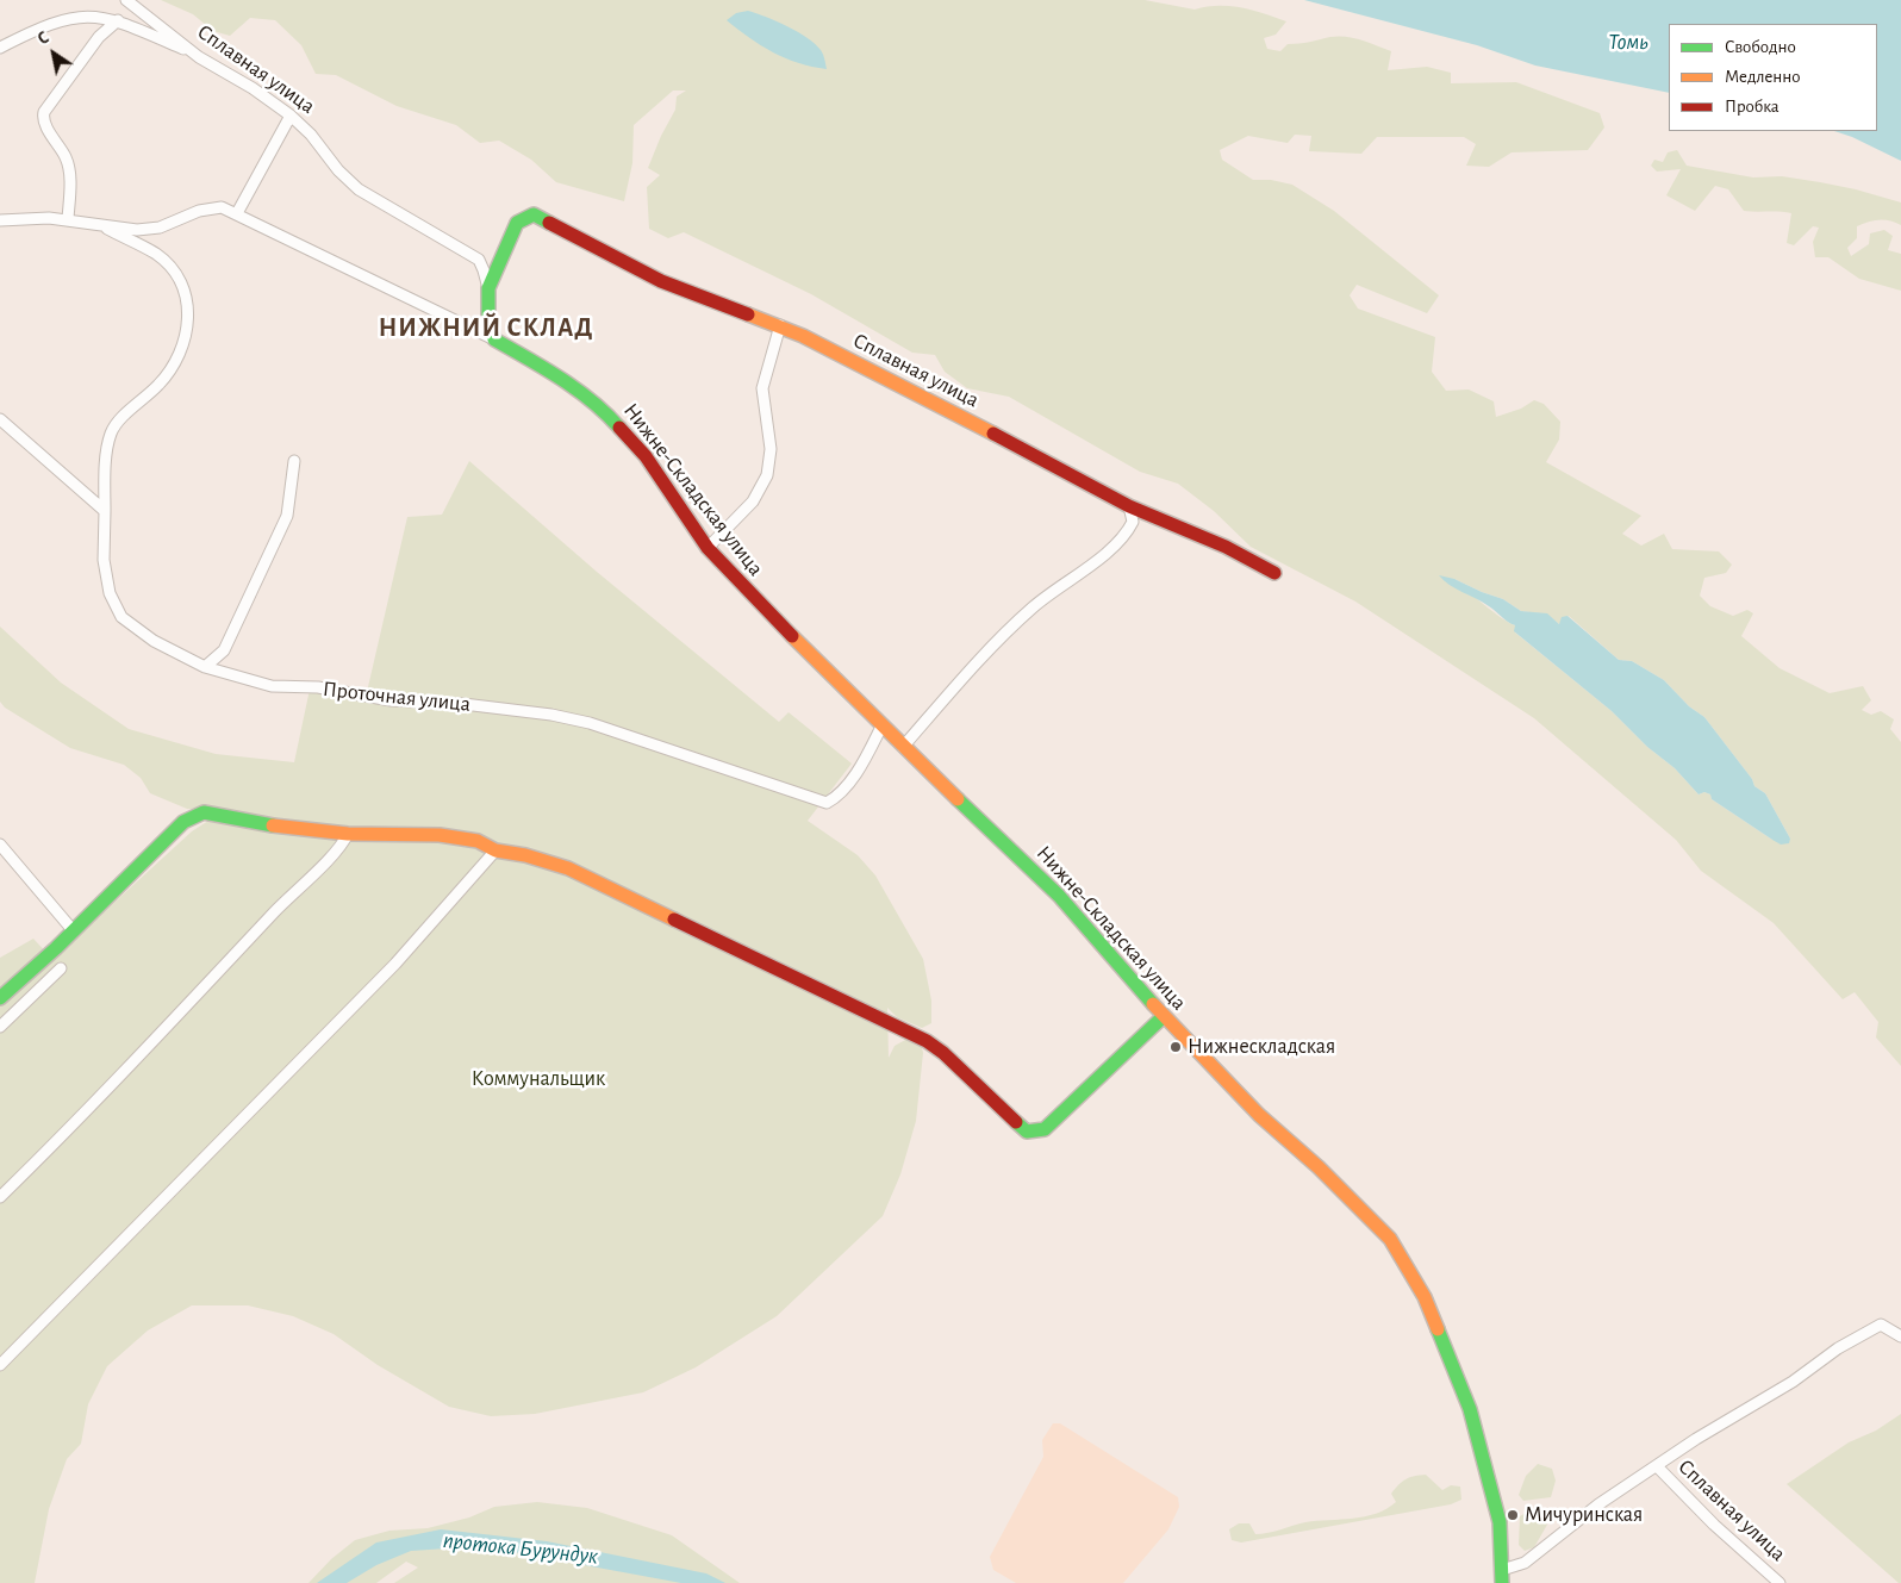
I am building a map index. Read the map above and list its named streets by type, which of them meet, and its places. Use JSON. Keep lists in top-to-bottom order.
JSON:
{
  "streets": {
    "street": ["Сплавная улица", "Нижне-Складская улица", "Проточная улица"]
  },
  "crossings": [
    ["Нижне-Складская улица", "Проточная улица"]
  ],
  "districts": ["НИЖНИЙ СКЛАД"],
  "water": ["Томь", "протока Бурундук"],
  "parks": ["Коммунальщик"],
  "places": ["Нижнескладская", "Мичуринская"],
  "legend": ["Свободно", "Медленно", "Пробка"],
  "north": "top left"
}
